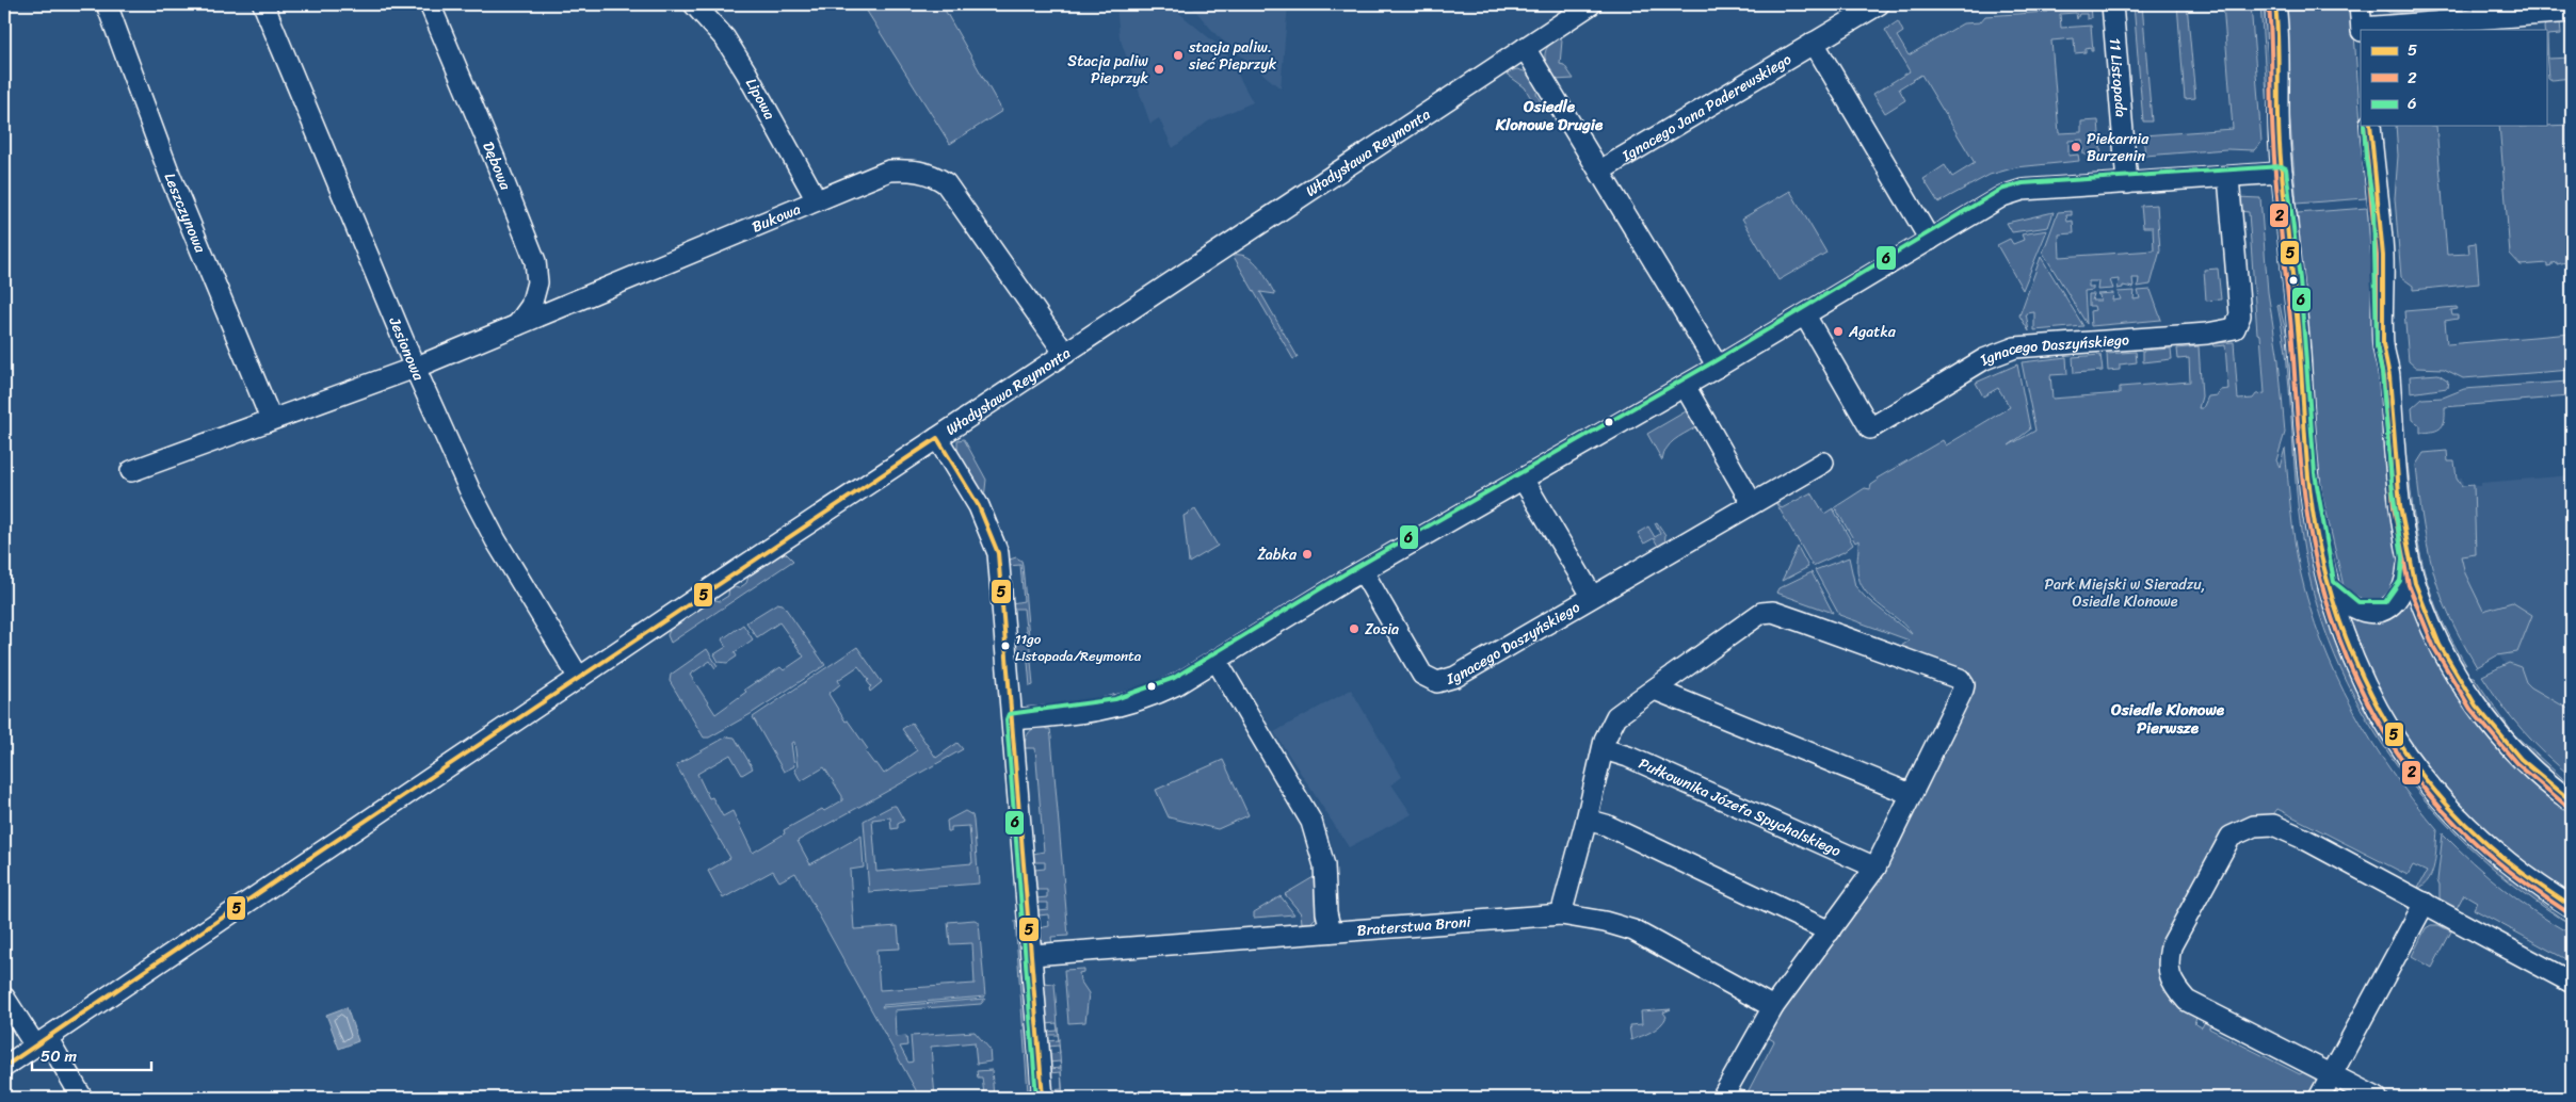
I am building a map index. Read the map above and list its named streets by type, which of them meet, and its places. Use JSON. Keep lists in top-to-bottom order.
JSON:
{
  "streets": {
    "street": [
      "11 Listopada",
      "Lipowa",
      "Ignacego Jana Paderewskiego",
      "Władysława Reymonta",
      "Dębowa",
      "Leszczynowa",
      "Bukowa",
      "Jesionowa",
      "Ignacego Daszyńskiego",
      "Pułkownika Józefa Spychalskiego",
      "Braterstwa Broni"
    ]
  },
  "crossings": [
    ["Lipowa", "Bukowa"],
    ["Władysława Reymonta", "Bukowa"],
    ["Władysława Reymonta", "Jesionowa"],
    ["Dębowa", "Bukowa"],
    ["Bukowa", "Jesionowa"]
  ],
  "districts": ["Osiedle Klonowe Drugie", "Osiedle Klonowe Pierwsze"],
  "parks": ["Park Miejski w Sieradzu, Osiedle Klonowe"],
  "places": [
    "stacja paliw. sieć Pieprzyk",
    "Stacja paliw Pieprzyk",
    "Piekarnia Burzenin",
    "Agatka",
    "Żabka",
    "Zosia",
    "11go Listopada/Reymonta"
  ],
  "lines": ["transit line 5", "transit line 2", "transit line 6"],
  "legend": ["5", "2", "6"],
  "scale_bar": "50 m"
}
